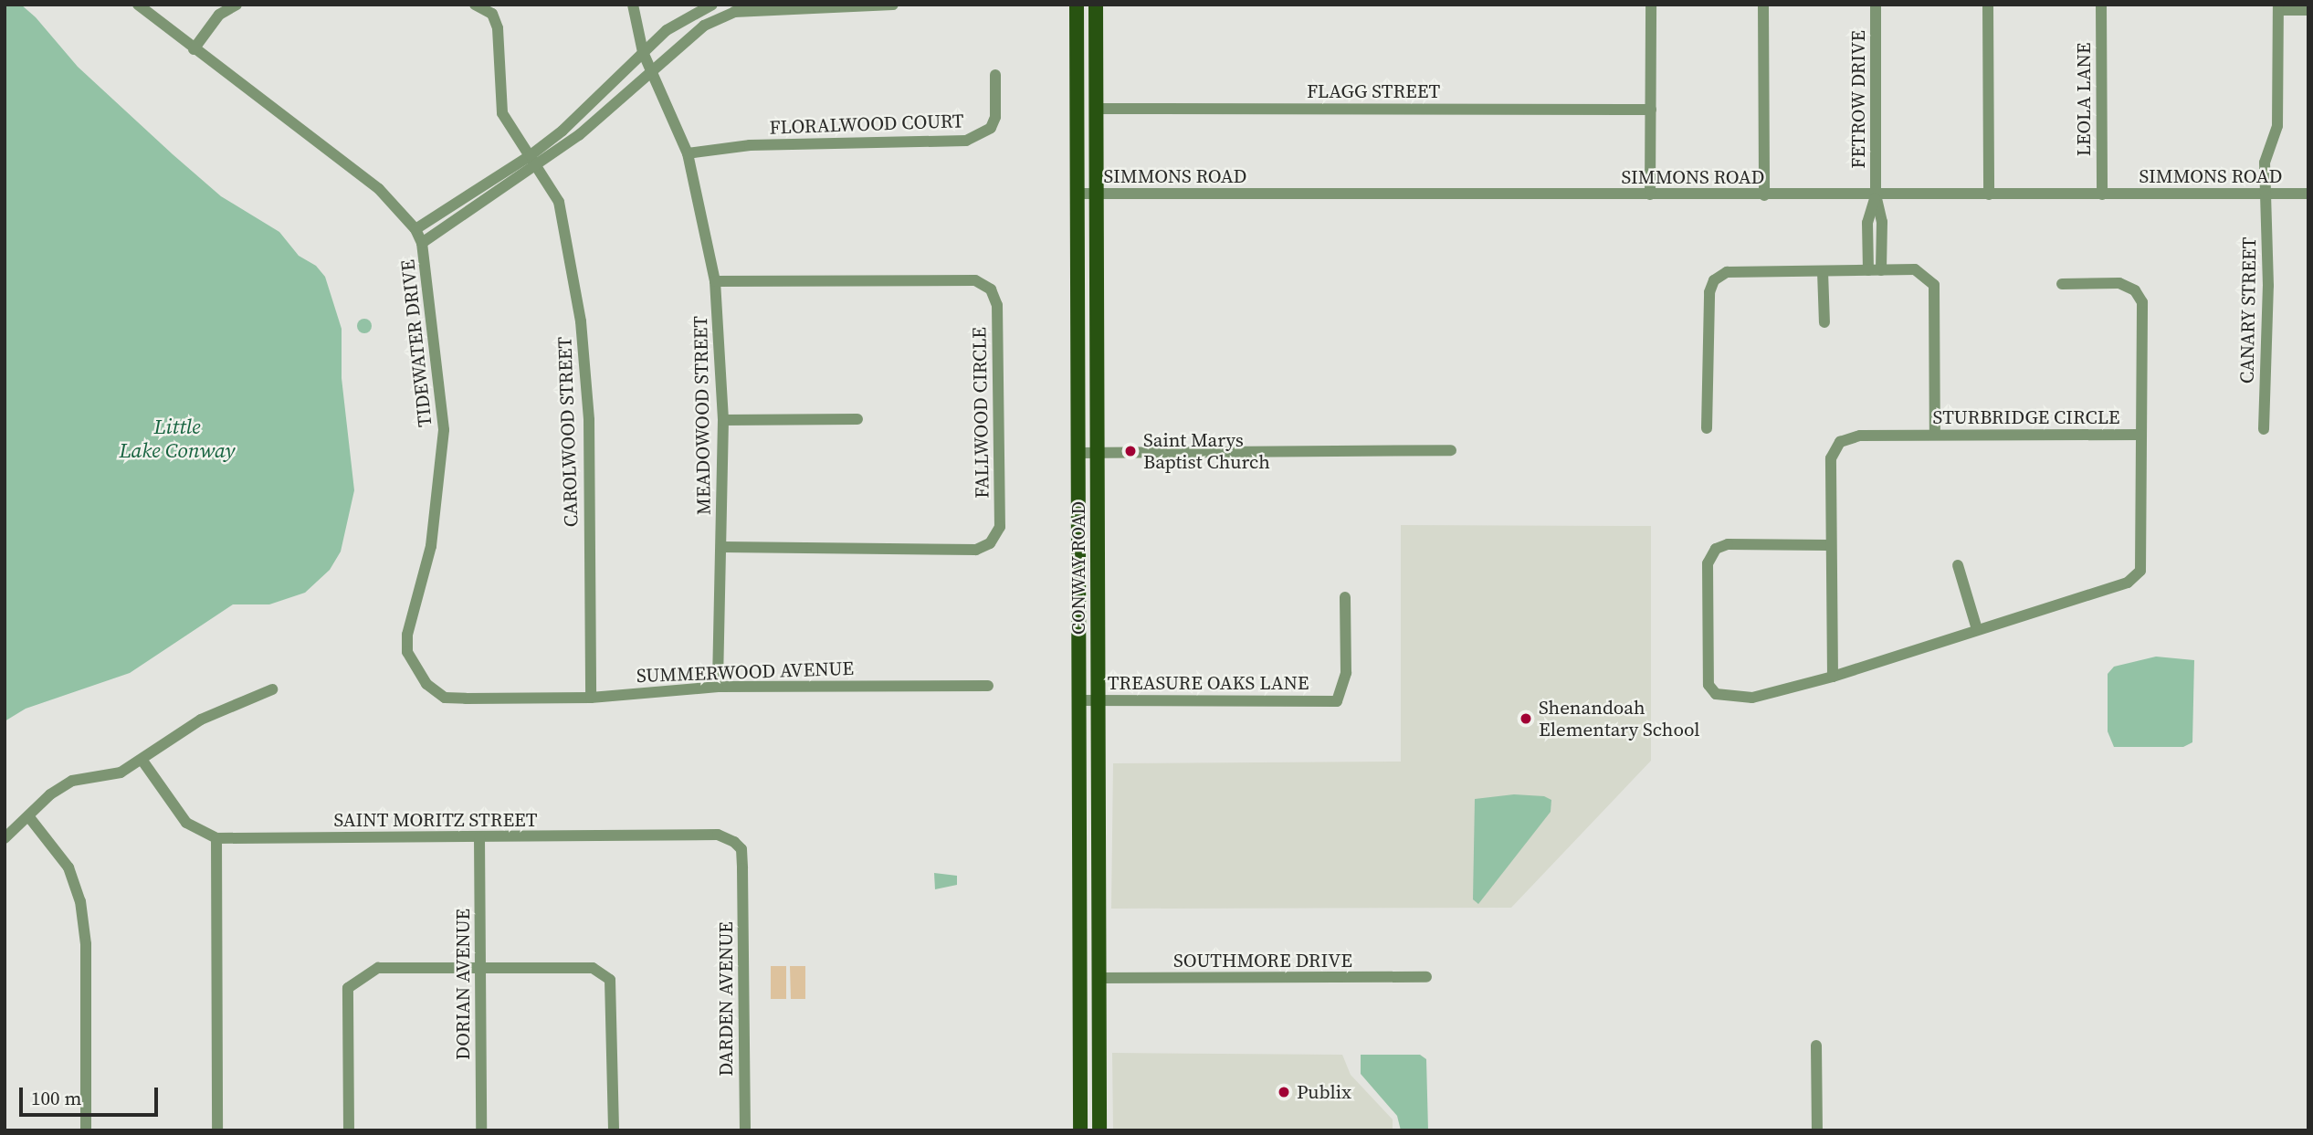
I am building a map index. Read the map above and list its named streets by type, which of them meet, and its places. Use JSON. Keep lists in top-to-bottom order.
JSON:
{
  "streets": {
    "main road": ["CONWAY ROAD"],
    "street": [
      "FLAGG STREET",
      "FETROW DRIVE",
      "LEOLA LANE",
      "FLORALWOOD COURT",
      "SIMMONS ROAD",
      "CANARY STREET",
      "TIDEWATER DRIVE",
      "FALLWOOD CIRCLE",
      "MEADOWOOD STREET",
      "STURBRIDGE CIRCLE",
      "CAROLWOOD STREET",
      "SUMMERWOOD AVENUE",
      "TREASURE OAKS LANE",
      "SAINT MORITZ STREET",
      "SOUTHMORE DRIVE",
      "DORIAN AVENUE",
      "DARDEN AVENUE"
    ]
  },
  "crossings": [
    ["FLAGG STREET", "CONWAY ROAD"],
    ["FETROW DRIVE", "SIMMONS ROAD"],
    ["LEOLA LANE", "SIMMONS ROAD"],
    ["FLORALWOOD COURT", "MEADOWOOD STREET"],
    ["SIMMONS ROAD", "CANARY STREET"],
    ["SIMMONS ROAD", "CONWAY ROAD"],
    ["TIDEWATER DRIVE", "SUMMERWOOD AVENUE"],
    ["FALLWOOD CIRCLE", "MEADOWOOD STREET"],
    ["MEADOWOOD STREET", "SUMMERWOOD AVENUE"],
    ["CAROLWOOD STREET", "SUMMERWOOD AVENUE"],
    ["CONWAY ROAD", "TREASURE OAKS LANE"],
    ["CONWAY ROAD", "SOUTHMORE DRIVE"],
    ["SAINT MORITZ STREET", "DORIAN AVENUE"],
    ["SAINT MORITZ STREET", "DARDEN AVENUE"]
  ],
  "water": ["Little Lake Conway"],
  "places": ["Saint Marys Baptist Church", "Shenandoah Elementary School", "Publix"],
  "scale_bar": "100 m"
}
